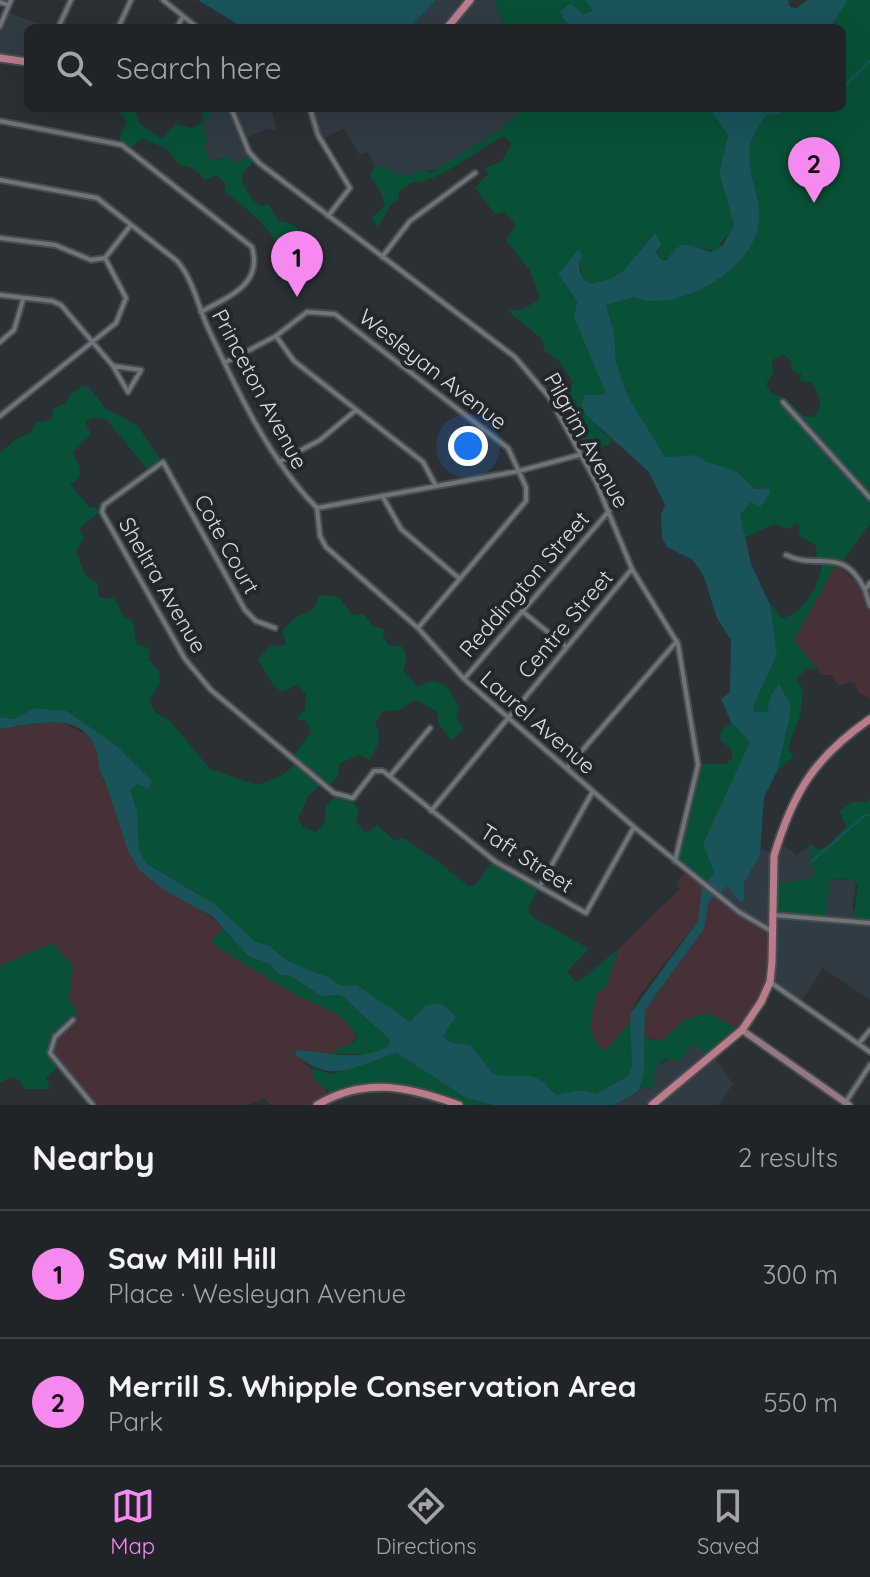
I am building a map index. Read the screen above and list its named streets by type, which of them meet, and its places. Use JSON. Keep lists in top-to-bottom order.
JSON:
{
  "streets": {
    "street": [
      "Wesleyan Avenue",
      "Princeton Avenue",
      "Pilgrim Avenue",
      "Cote Court",
      "Reddington Street",
      "Sheltra Avenue",
      "Centre Street",
      "Laurel Avenue",
      "Taft Street"
    ]
  },
  "crossings": [
    ["Wesleyan Avenue", "Princeton Avenue"],
    ["Princeton Avenue", "Laurel Avenue"],
    ["Pilgrim Avenue", "Reddington Street"],
    ["Pilgrim Avenue", "Centre Street"],
    ["Pilgrim Avenue", "Laurel Avenue"],
    ["Cote Court", "Sheltra Avenue"],
    ["Reddington Street", "Laurel Avenue"],
    ["Sheltra Avenue", "Taft Street"],
    ["Centre Street", "Laurel Avenue"],
    ["Centre Street", "Taft Street"],
    ["Laurel Avenue", "Taft Street"]
  ],
  "page": {
    "search": "Search here",
    "pins": ["2", "1"],
    "heading": ["Nearby", "2 results"],
    "list": [
      {
        "mark": "1",
        "name": "Saw Mill Hill",
        "note": "Place · Wesleyan Avenue",
        "value": "300 m"
      },
      {
        "mark": "2",
        "name": "Merrill S. Whipple Conservation Area",
        "note": "Park",
        "value": "550 m"
      }
    ],
    "nav": ["Map", "Directions", "Saved"]
  }
}
